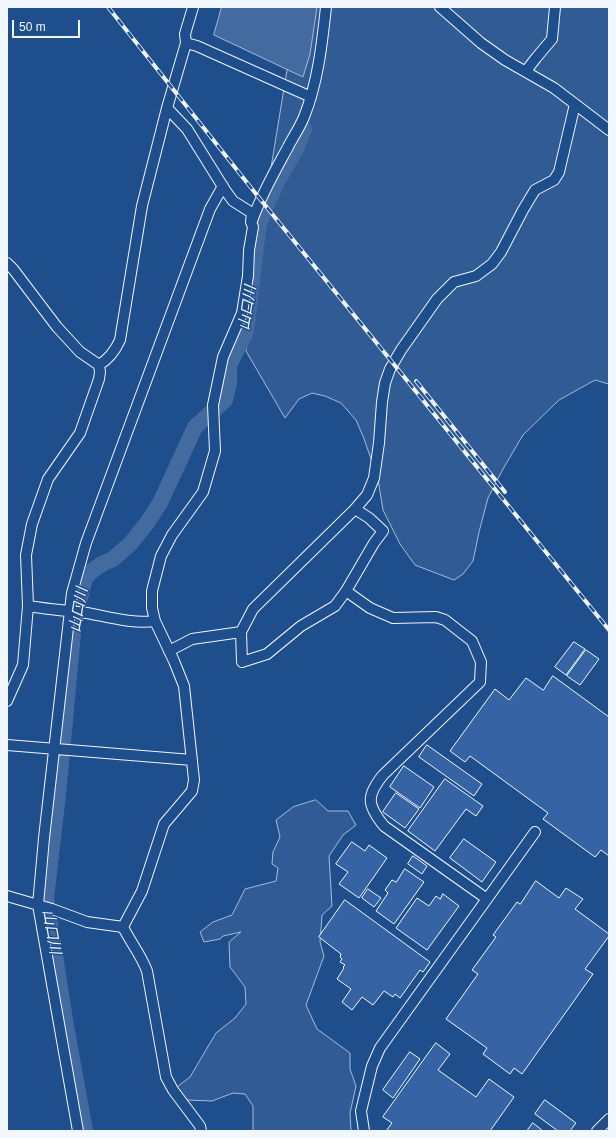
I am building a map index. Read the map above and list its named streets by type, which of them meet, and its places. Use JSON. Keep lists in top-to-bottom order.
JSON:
{
  "water": ["山口川"],
  "scale_bar": "50 m"
}
